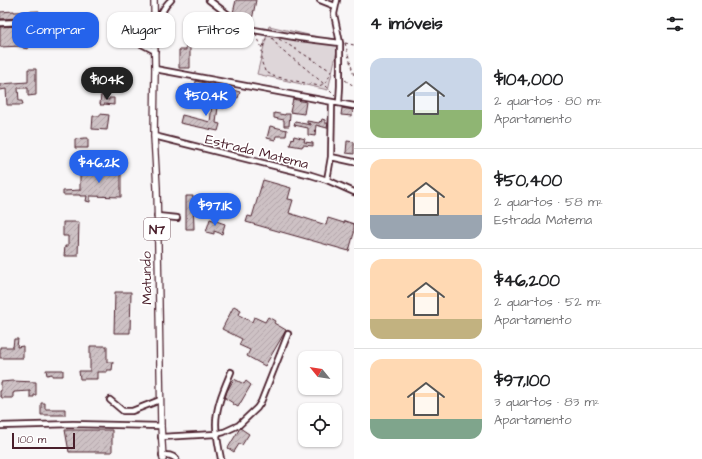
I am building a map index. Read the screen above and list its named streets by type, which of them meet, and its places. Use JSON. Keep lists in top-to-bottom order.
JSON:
{
  "streets": {
    "main road": ["N7", "Matundo"],
    "street": ["Estrada Matema"]
  },
  "crossings": [
    ["Estrada Matema", "Matundo"]
  ],
  "scale_bar": "100 m",
  "north": "top left",
  "page": {
    "heading": "4 imóveis",
    "chip": ["Comprar", "Alugar", "Filtros"],
    "list": [
      {
        "name": "$104,000",
        "note": "2 quartos · 80 m² · Apartamento"
      },
      {
        "name": "$50,400",
        "note": "2 quartos · 58 m² · Estrada Matema"
      },
      {
        "name": "$46,200",
        "note": "2 quartos · 52 m² · Apartamento"
      },
      {
        "name": "$97,100",
        "note": "3 quartos · 83 m² · Apartamento"
      }
    ],
    "price": [
      "$104K",
      "$50.4K",
      "$46.2K",
      "$97.1K"
    ],
    "scale": "100 m"
  }
}
